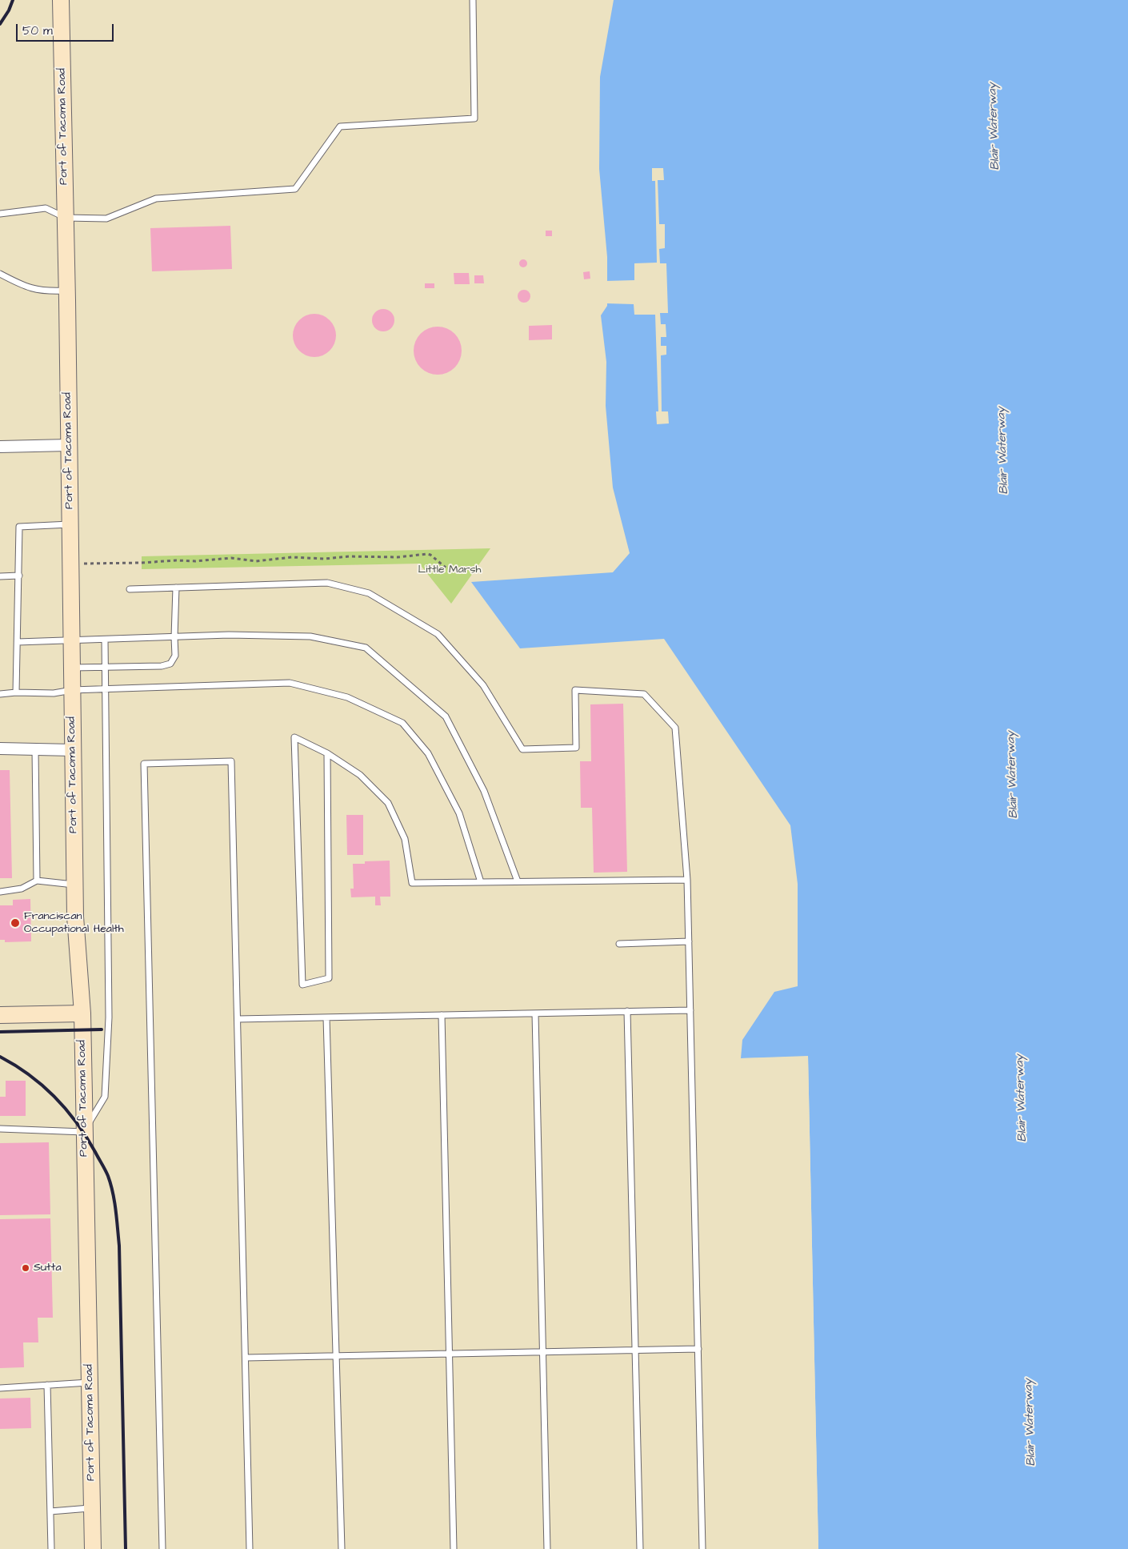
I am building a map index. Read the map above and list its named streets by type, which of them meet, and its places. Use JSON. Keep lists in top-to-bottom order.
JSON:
{
  "streets": {
    "main road": ["Port of Tacoma Road"]
  },
  "water": ["Blair Waterway"],
  "parks": ["Little Marsh"],
  "places": ["Franciscan Occupational Health", "Sutta"],
  "scale_bar": "50 m"
}
